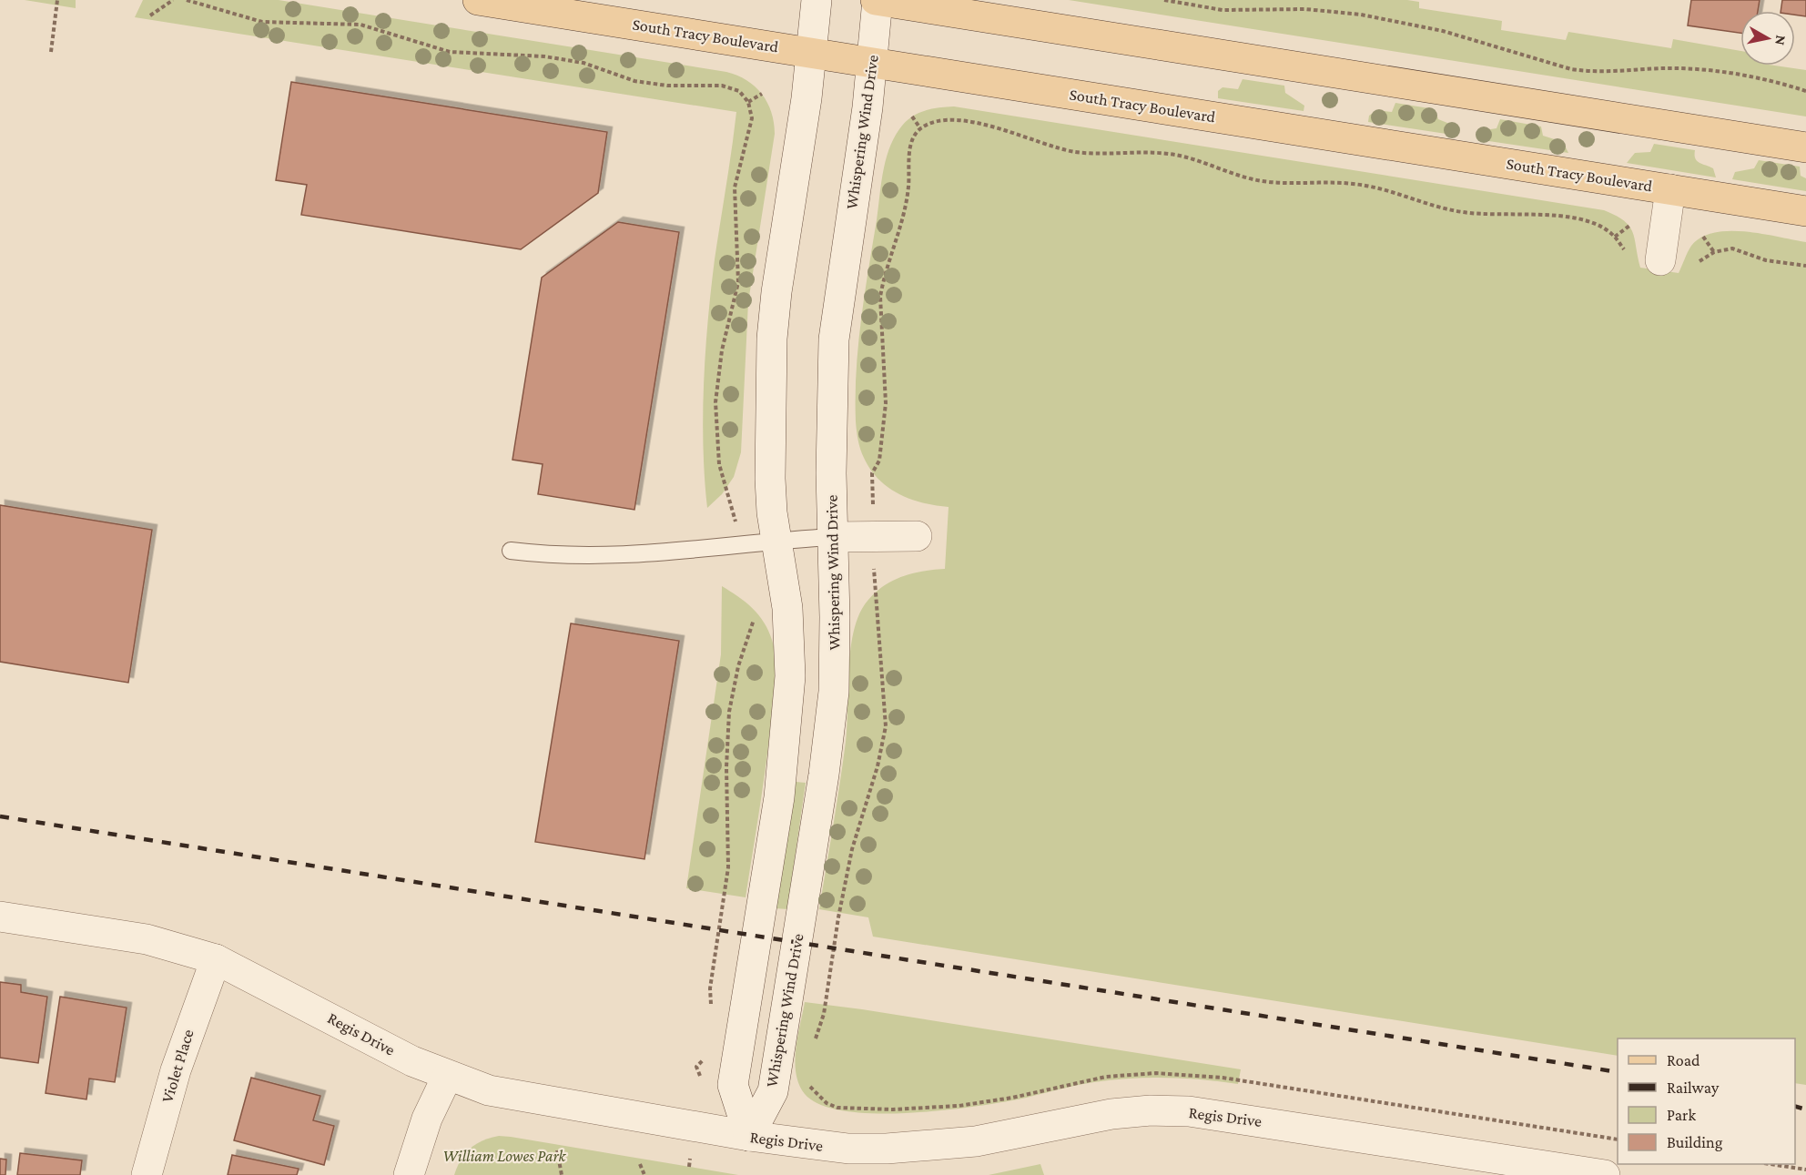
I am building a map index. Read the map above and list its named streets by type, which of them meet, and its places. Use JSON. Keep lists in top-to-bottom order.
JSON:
{
  "streets": {
    "main road": ["South Tracy Boulevard"],
    "street": ["Whispering Wind Drive", "Regis Drive", "Violet Place"]
  },
  "crossings": [
    ["South Tracy Boulevard", "Whispering Wind Drive"],
    ["Whispering Wind Drive", "Regis Drive"],
    ["Regis Drive", "Violet Place"]
  ],
  "parks": ["William Lowes Park"],
  "legend": [
    "Road",
    "Railway",
    "Park",
    "Building"
  ],
  "north": "right"
}
